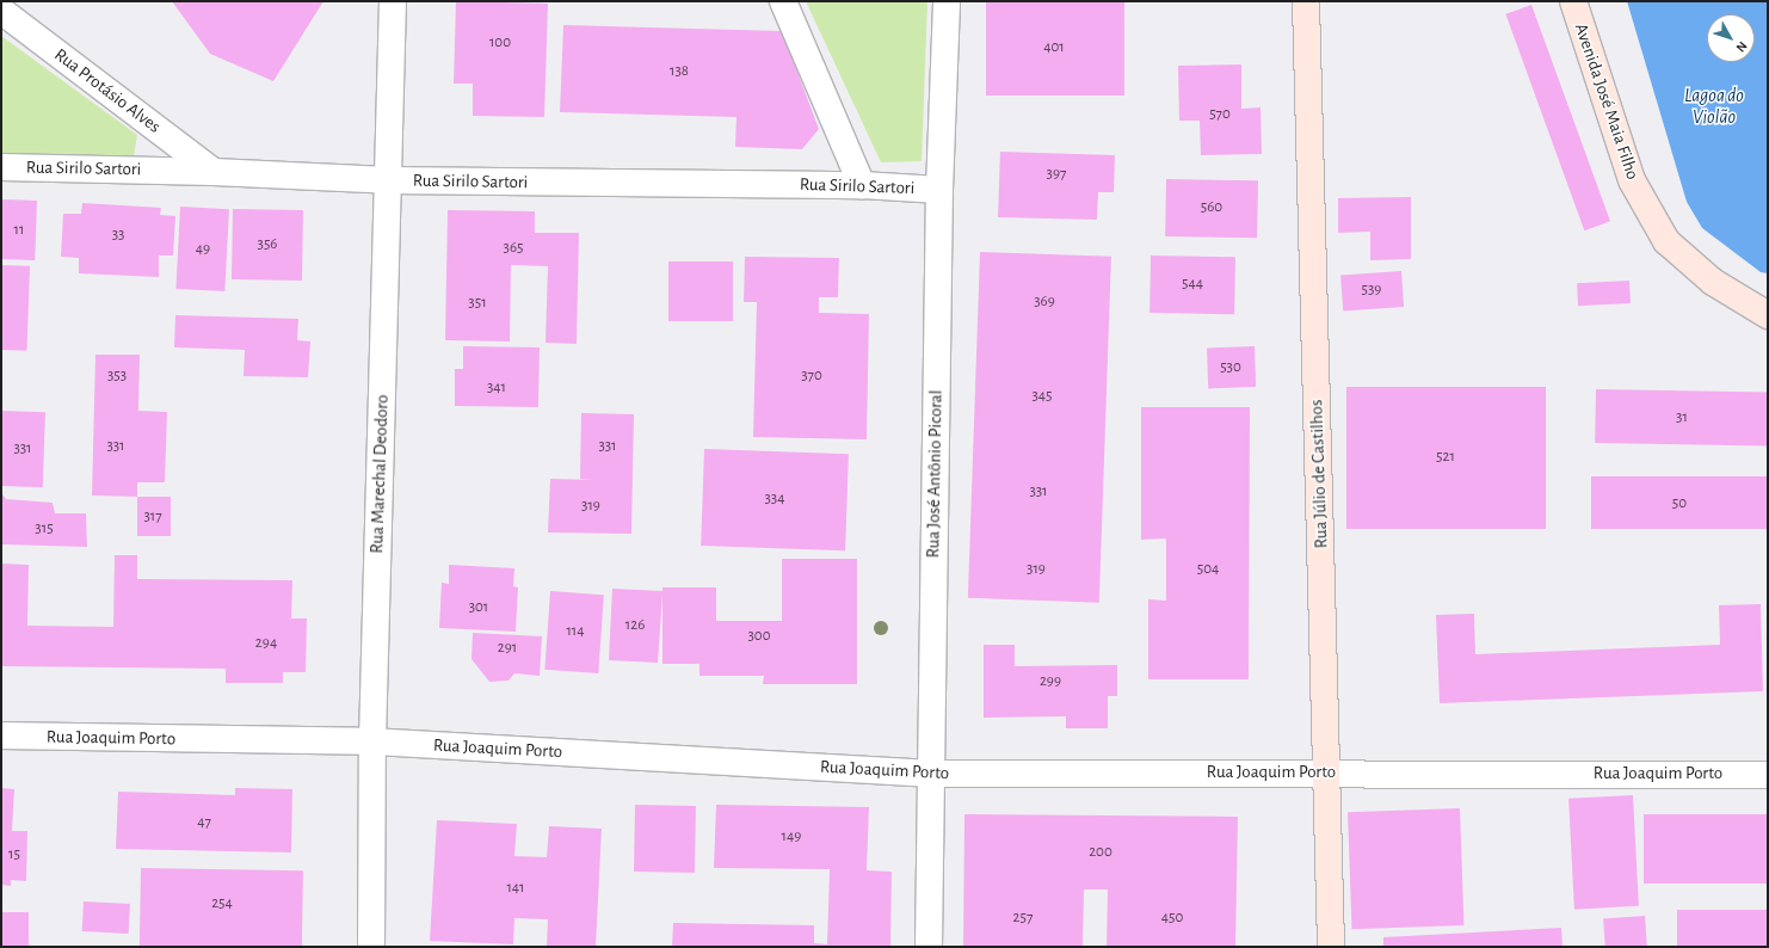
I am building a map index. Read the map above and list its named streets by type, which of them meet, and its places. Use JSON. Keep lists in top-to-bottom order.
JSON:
{
  "streets": {
    "street": [
      "Rua Protásio Alves",
      "Avenida José Maia Filho",
      "Rua Sirilo Sartori",
      "Rua Marechal Deodoro",
      "Rua José Antônio Picoral",
      "Rua Júlio de Castilhos",
      "Rua Joaquim Porto"
    ]
  },
  "crossings": [
    ["Rua Protásio Alves", "Rua Sirilo Sartori"],
    ["Rua Sirilo Sartori", "Rua Marechal Deodoro"],
    ["Rua Sirilo Sartori", "Rua José Antônio Picoral"],
    ["Rua Marechal Deodoro", "Rua Joaquim Porto"],
    ["Rua José Antônio Picoral", "Rua Joaquim Porto"],
    ["Rua Júlio de Castilhos", "Rua Joaquim Porto"]
  ],
  "water": ["Lagoa do Violão"],
  "house_numbers": [
    "100",
    "401",
    "138",
    "570",
    "397",
    "560",
    "11",
    "33",
    "356",
    "365",
    "49",
    "544",
    "539",
    "369",
    "351",
    "530",
    "353",
    "370",
    "341",
    "345",
    "31",
    "331",
    "331",
    "331",
    "521",
    "331",
    "334",
    "50",
    "319",
    "317",
    "315",
    "319",
    "504",
    "301",
    "126",
    "114",
    "300",
    "294",
    "291",
    "299",
    "47",
    "149",
    "200",
    "15",
    "141",
    "254",
    "257",
    "450"
  ],
  "north": "bottom right"
}
